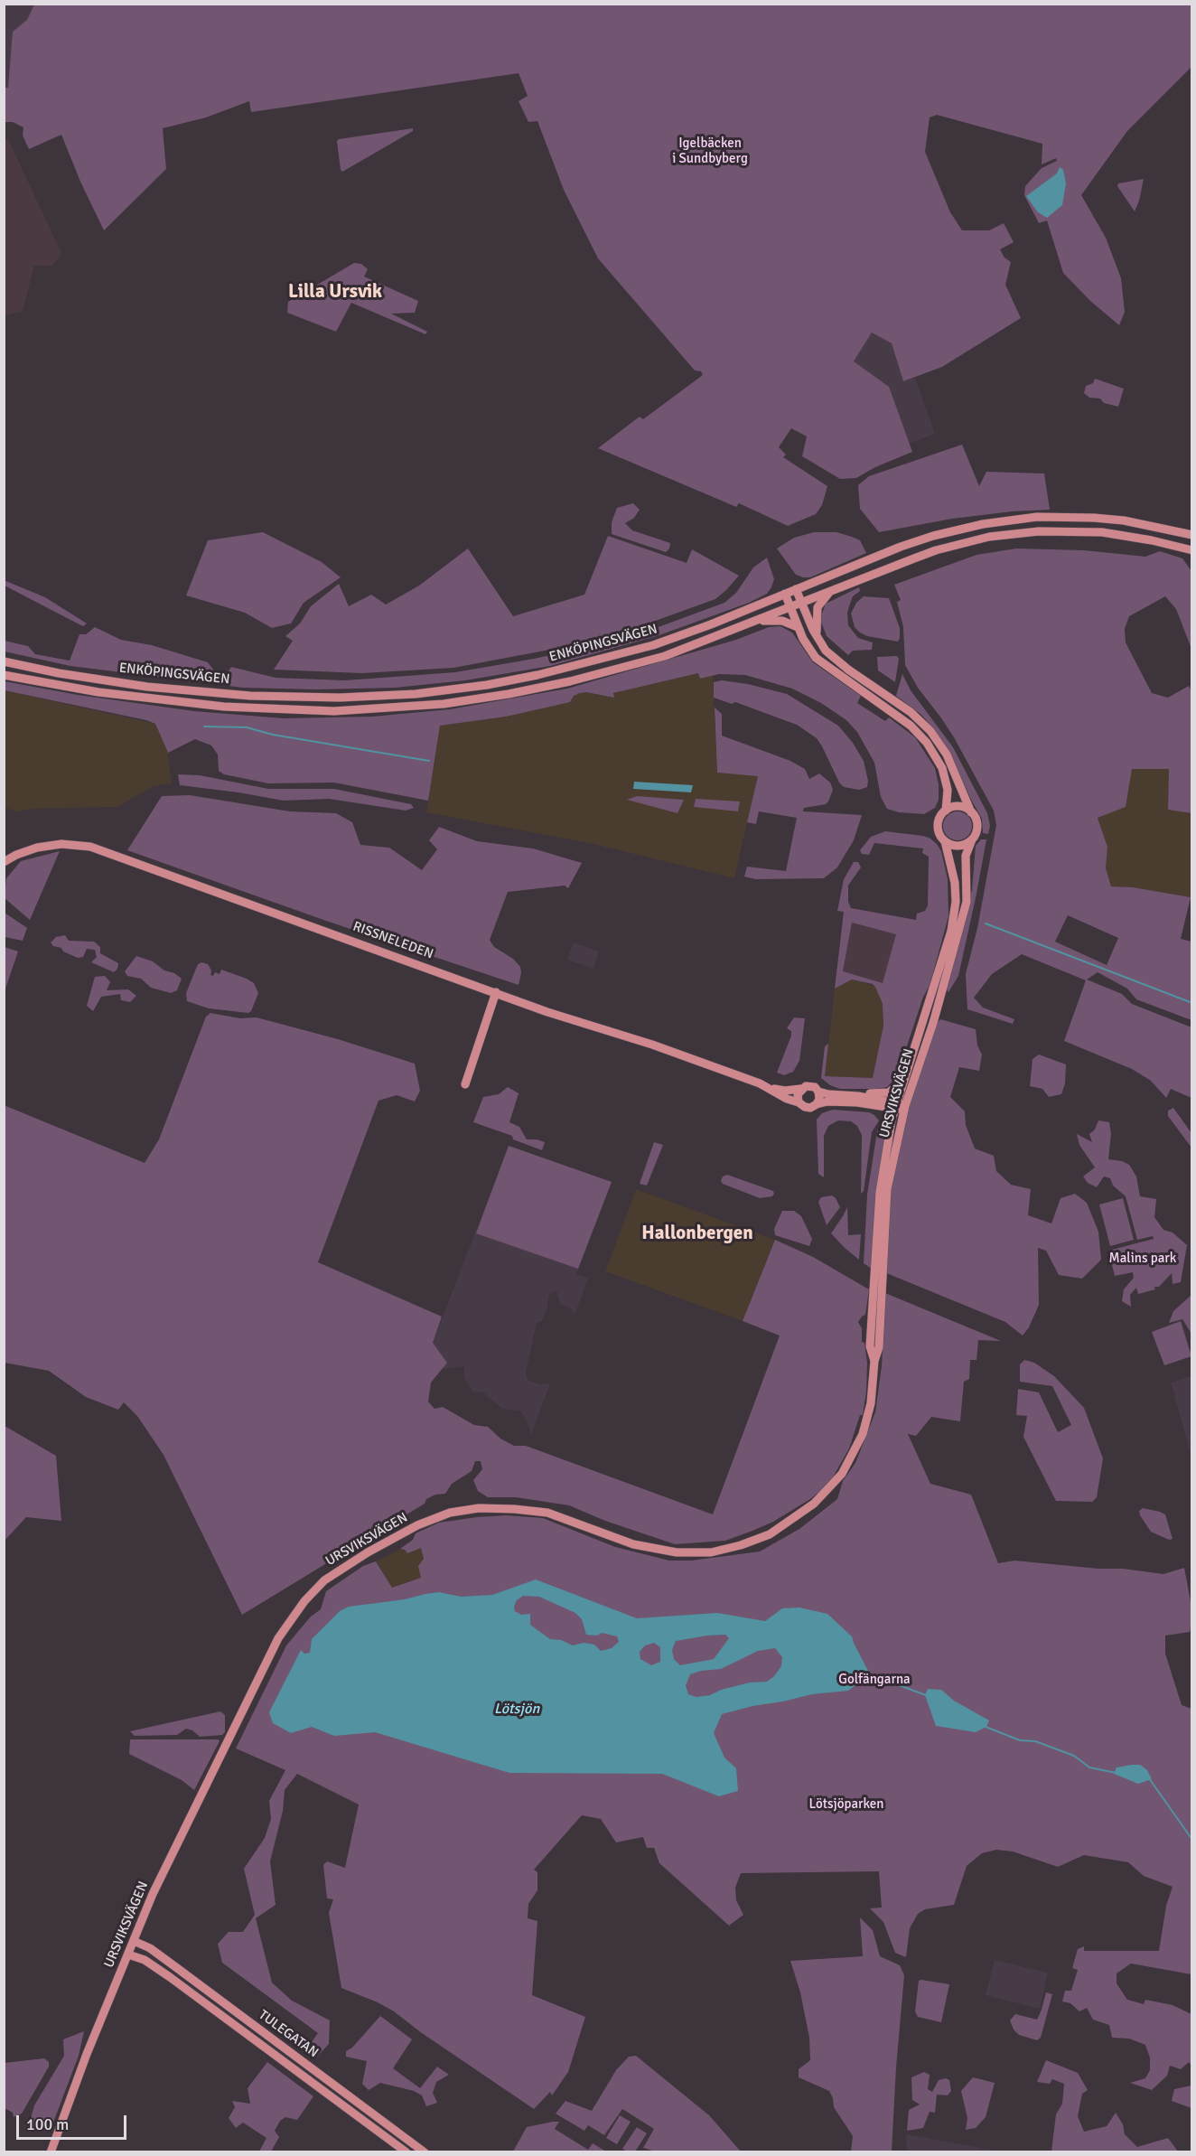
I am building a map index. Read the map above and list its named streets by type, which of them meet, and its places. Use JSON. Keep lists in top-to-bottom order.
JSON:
{
  "streets": {
    "street": [
      "ENKÖPINGSVÄGEN",
      "RISSNELEDEN",
      "URSVIKSVÄGEN",
      "TULEGATAN"
    ]
  },
  "crossings": [
    ["URSVIKSVÄGEN", "TULEGATAN"]
  ],
  "districts": ["Lilla Ursvik", "Hallonbergen"],
  "water": ["Lötsjön"],
  "parks": [
    "Igelbäcken i Sundbyberg",
    "Malins park",
    "Golfängarna",
    "Lötsjöparken"
  ],
  "scale_bar": "100 m"
}
